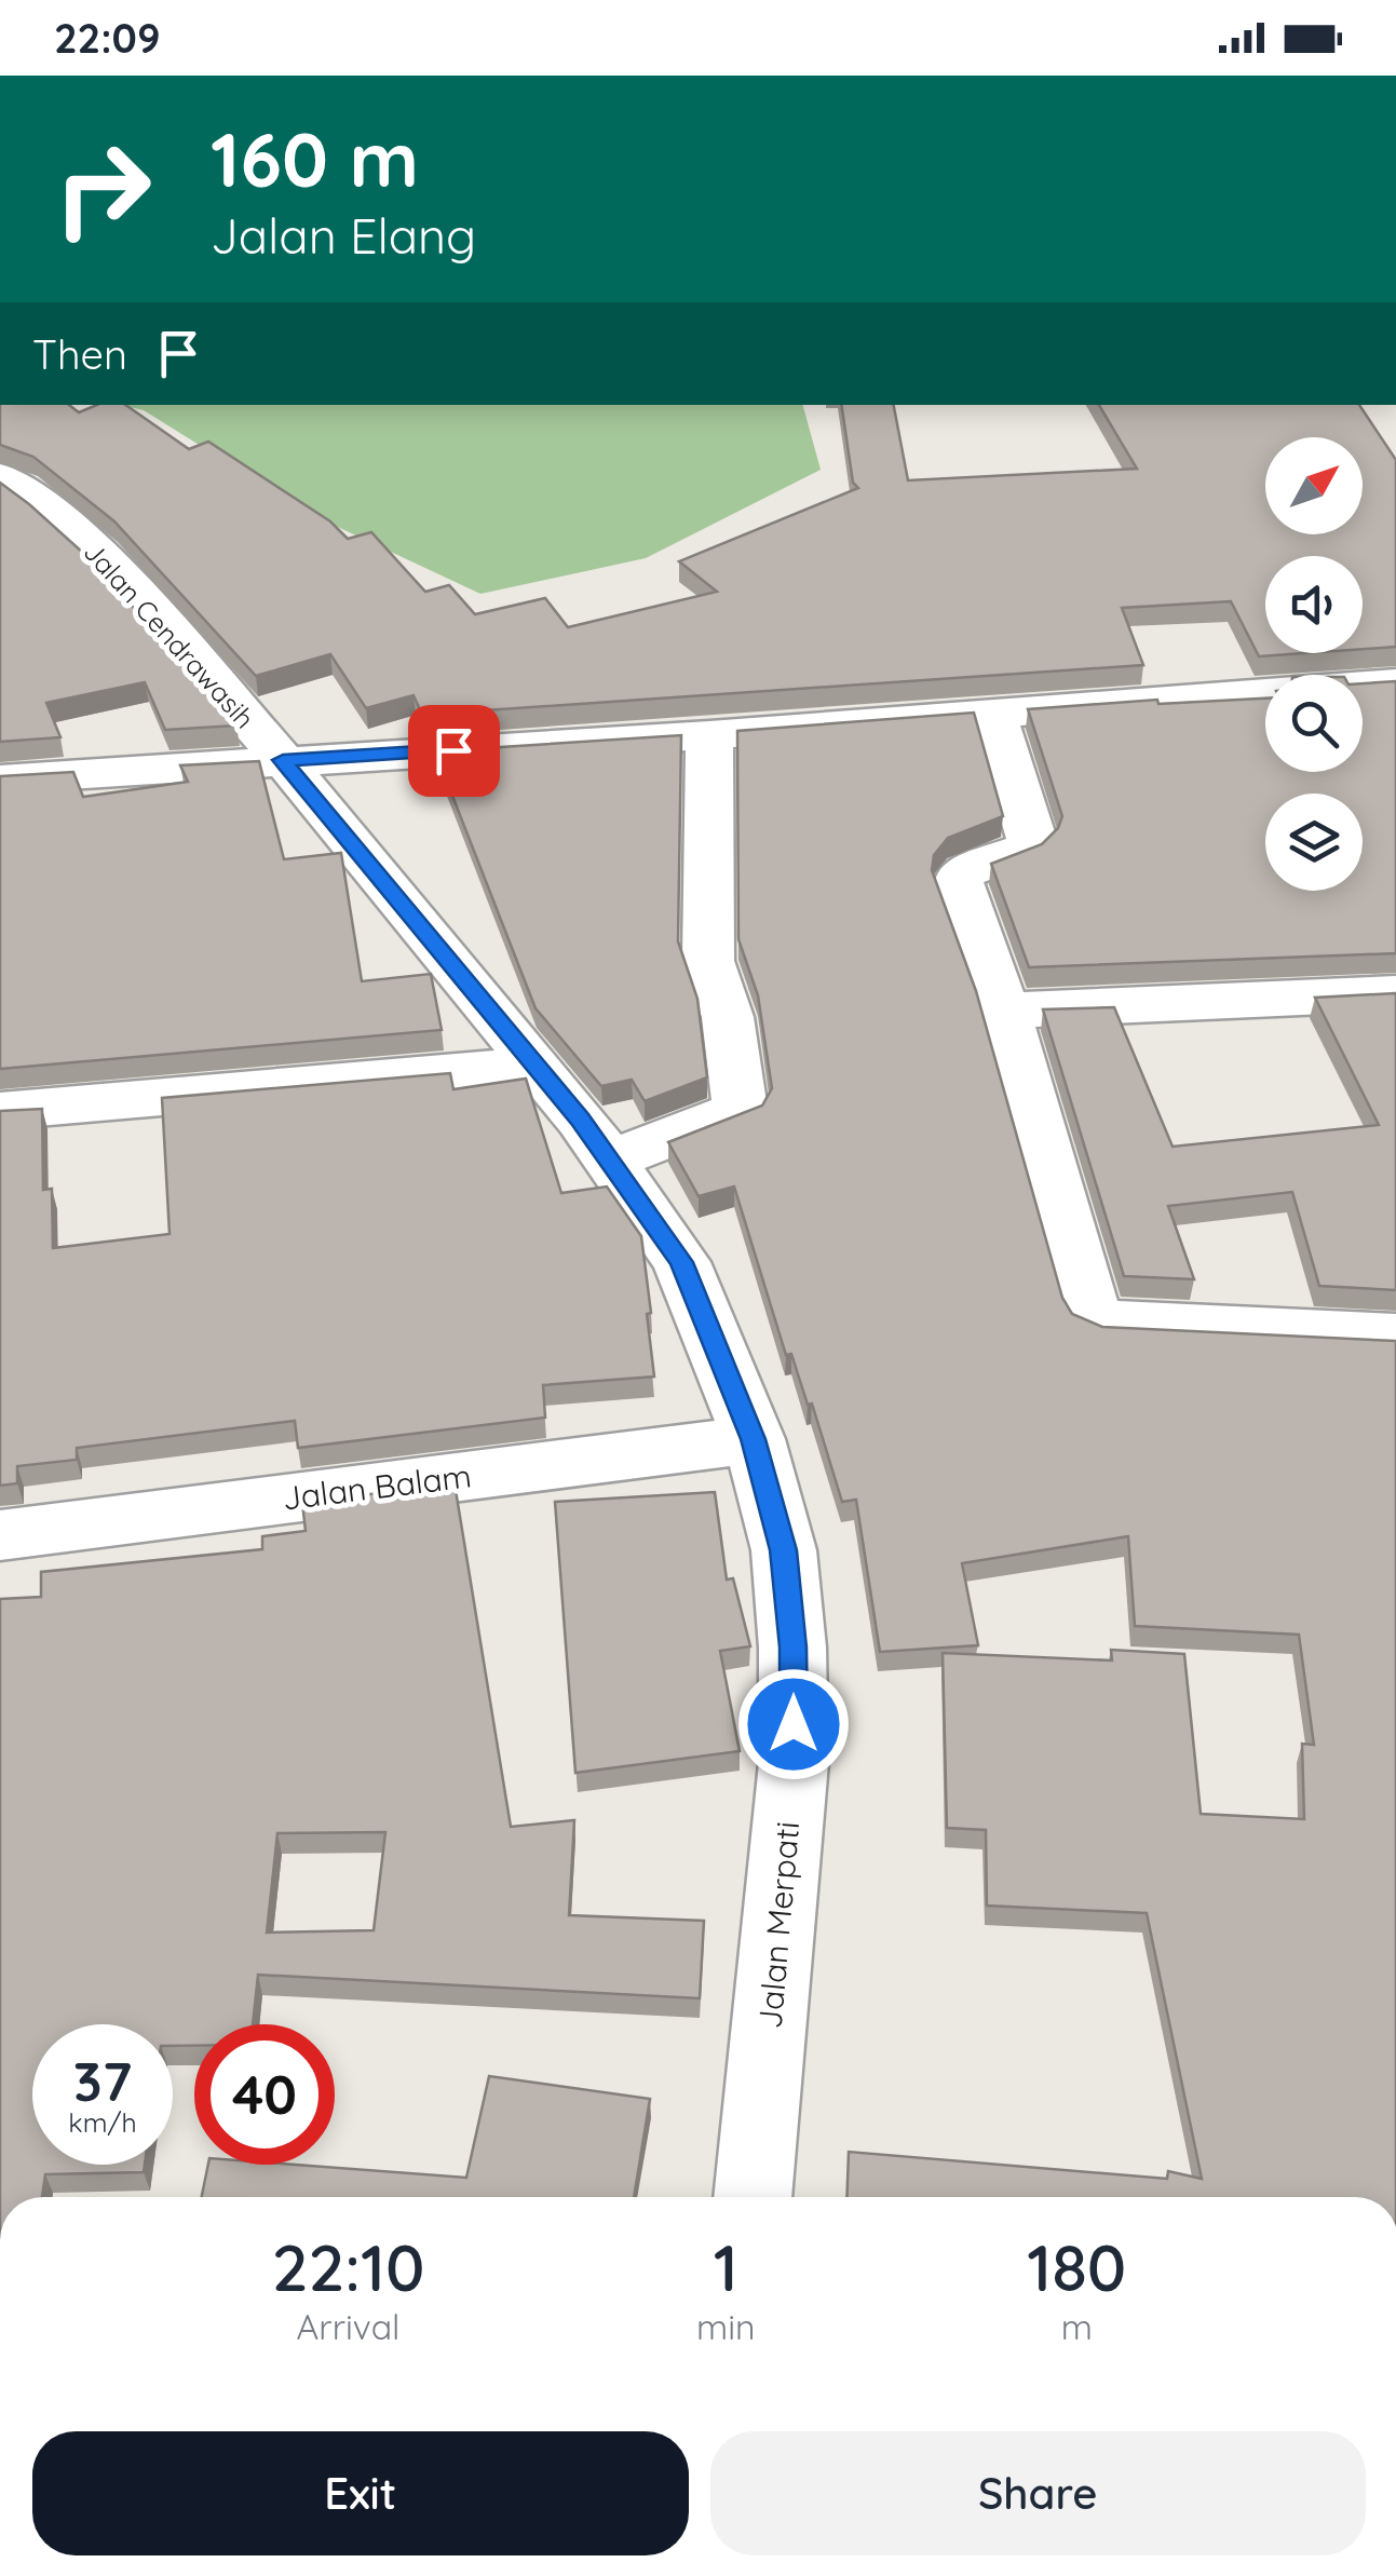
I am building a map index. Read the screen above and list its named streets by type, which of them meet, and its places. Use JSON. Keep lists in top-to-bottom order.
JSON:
{
  "streets": {
    "street": ["Jalan Cendrawasih", "Jalan Balam", "Jalan Merpati"]
  },
  "crossings": [
    ["Jalan Cendrawasih", "Jalan Merpati"],
    ["Jalan Balam", "Jalan Merpati"]
  ],
  "north": "top right",
  "page": {
    "status": "22:09",
    "turn": ["160 m", "Jalan Elang"],
    "then": "Then",
    "speed": "37 km/h",
    "limit": "40",
    "eta": [
      "22:10",
      "Arrival",
      "1",
      "min",
      "180",
      "m"
    ],
    "buttons": ["Exit", "Share"]
  }
}
